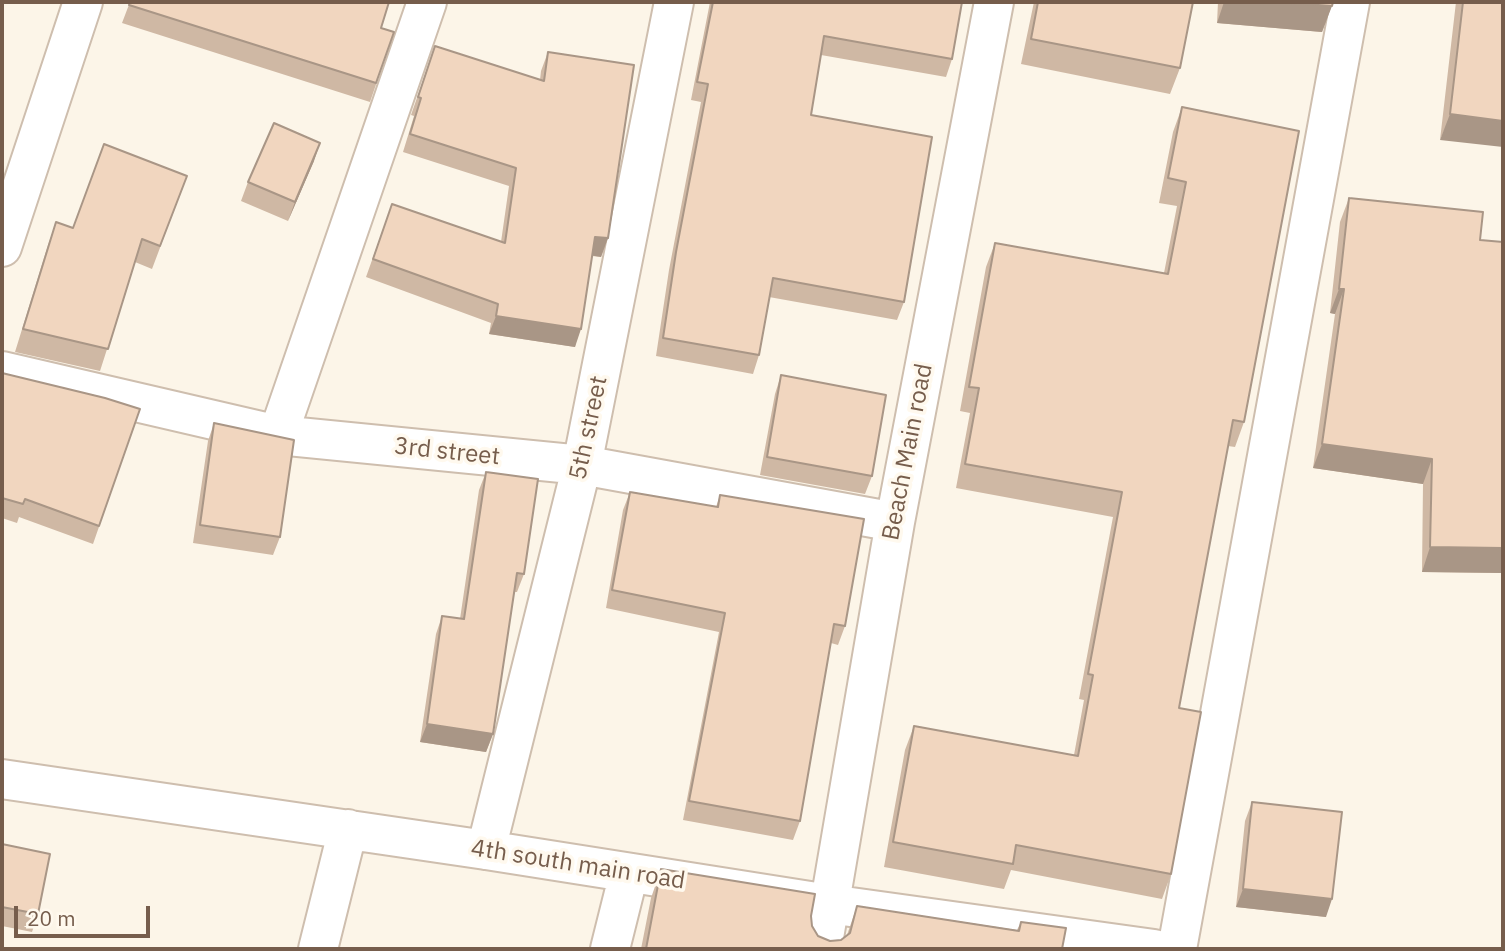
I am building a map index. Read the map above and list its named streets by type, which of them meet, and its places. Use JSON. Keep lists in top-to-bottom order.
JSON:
{
  "streets": {
    "street": [
      "5th street",
      "3rd street",
      "Beach Main road",
      "4th south main road"
    ]
  },
  "crossings": [
    ["5th street", "3rd street"],
    ["5th street", "4th south main road"],
    ["3rd street", "Beach Main road"],
    ["Beach Main road", "4th south main road"]
  ],
  "scale_bar": "20 m"
}
